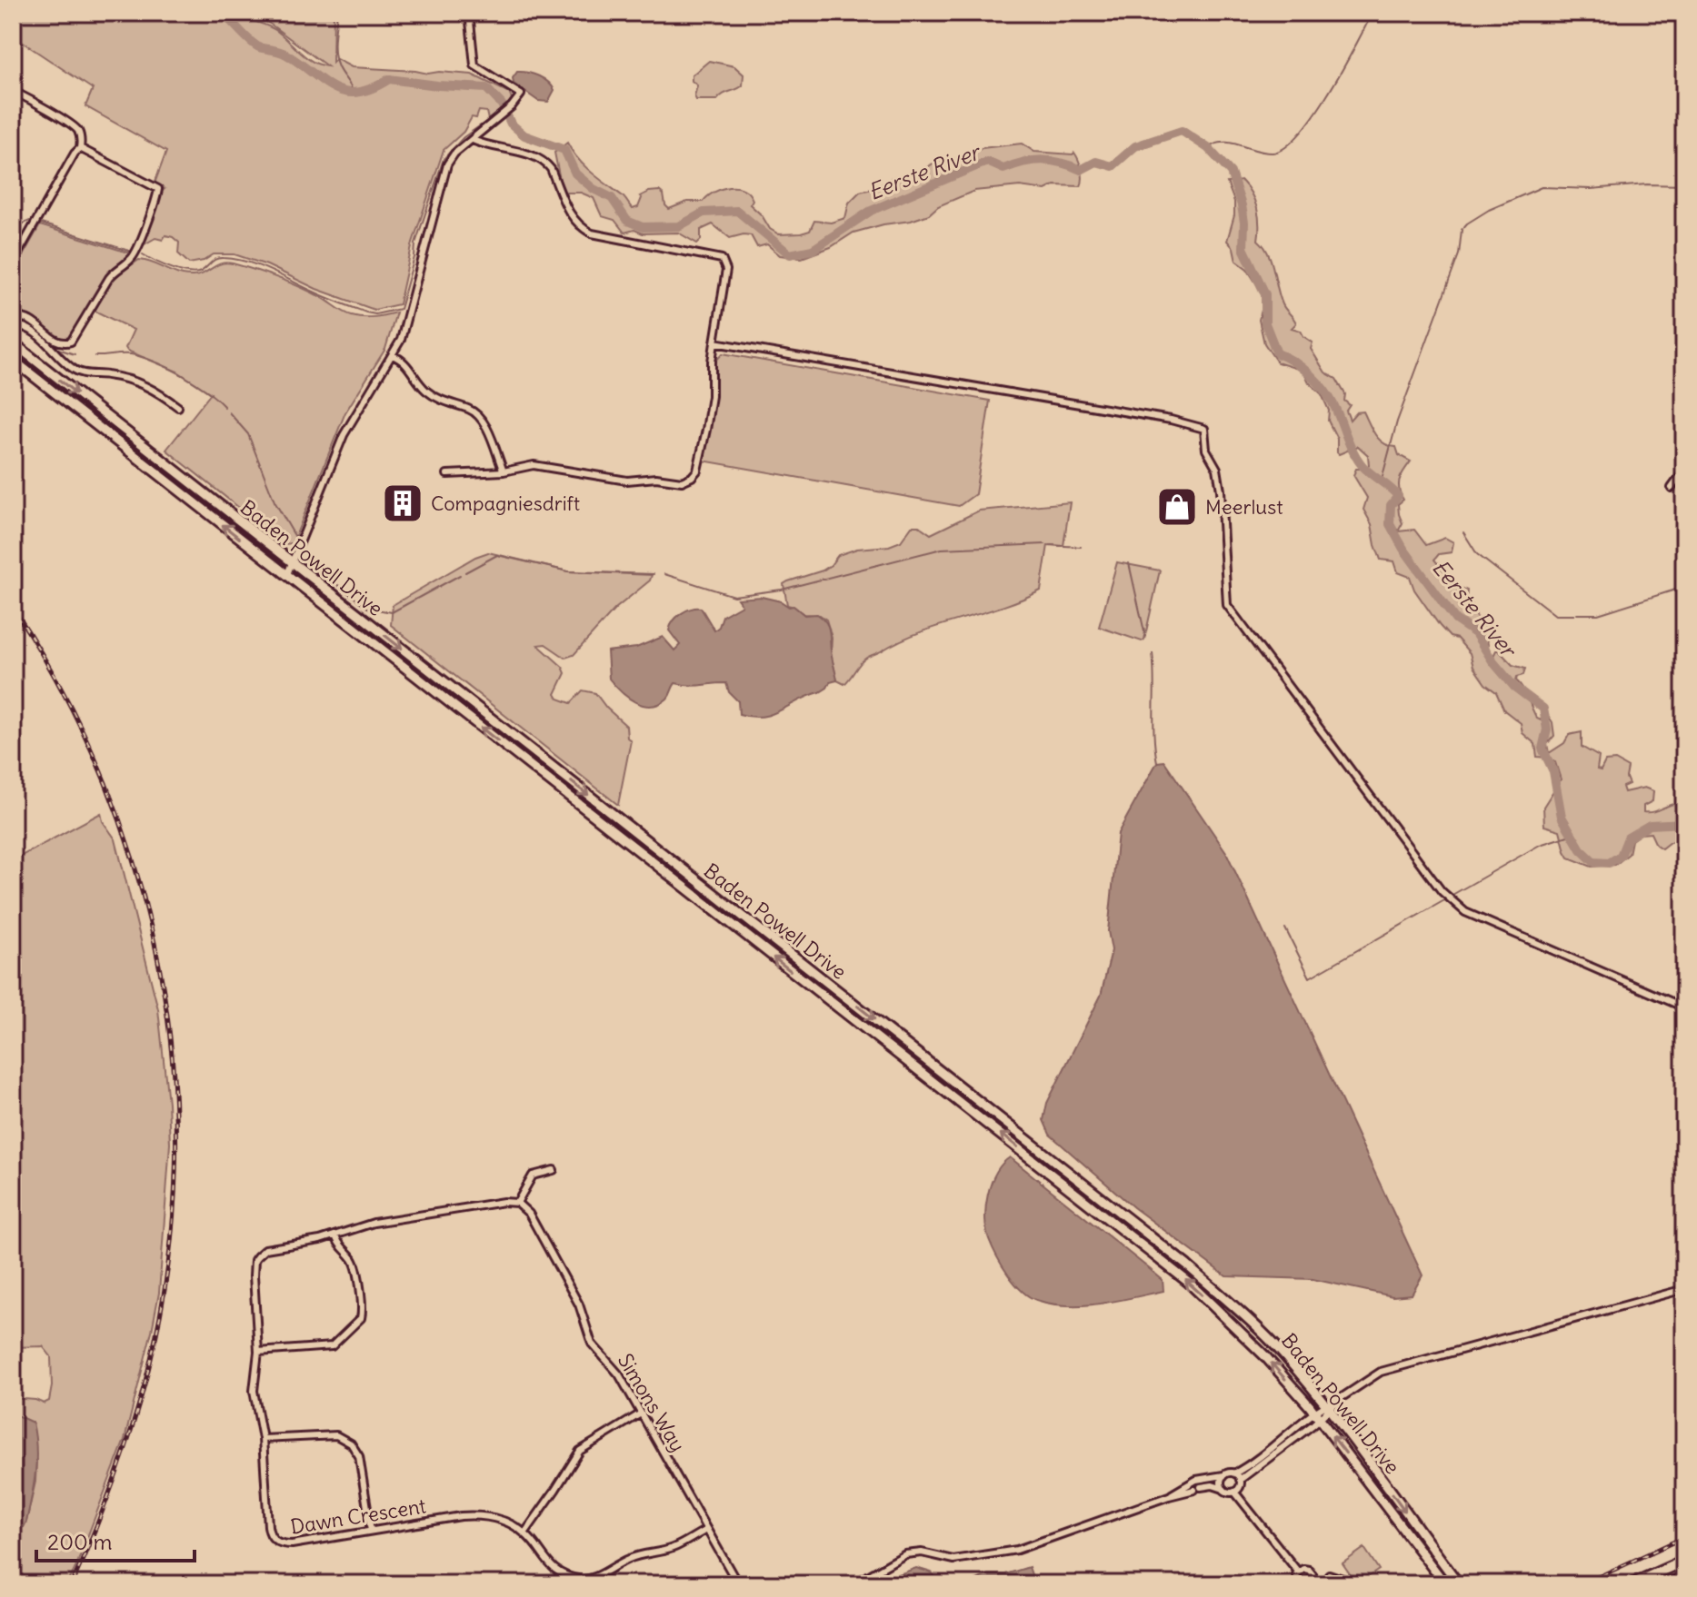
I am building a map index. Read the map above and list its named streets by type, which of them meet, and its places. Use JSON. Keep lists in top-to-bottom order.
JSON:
{
  "streets": {
    "main road": ["Baden Powell Drive"],
    "street": ["Simons Way", "Dawn Crescent"]
  },
  "crossings": [
    ["Simons Way", "Dawn Crescent"]
  ],
  "water": ["Eerste River"],
  "places": {
    "building": ["Compagniesdrift"],
    "shop": ["Meerlust"]
  },
  "scale_bar": "200 m"
}
